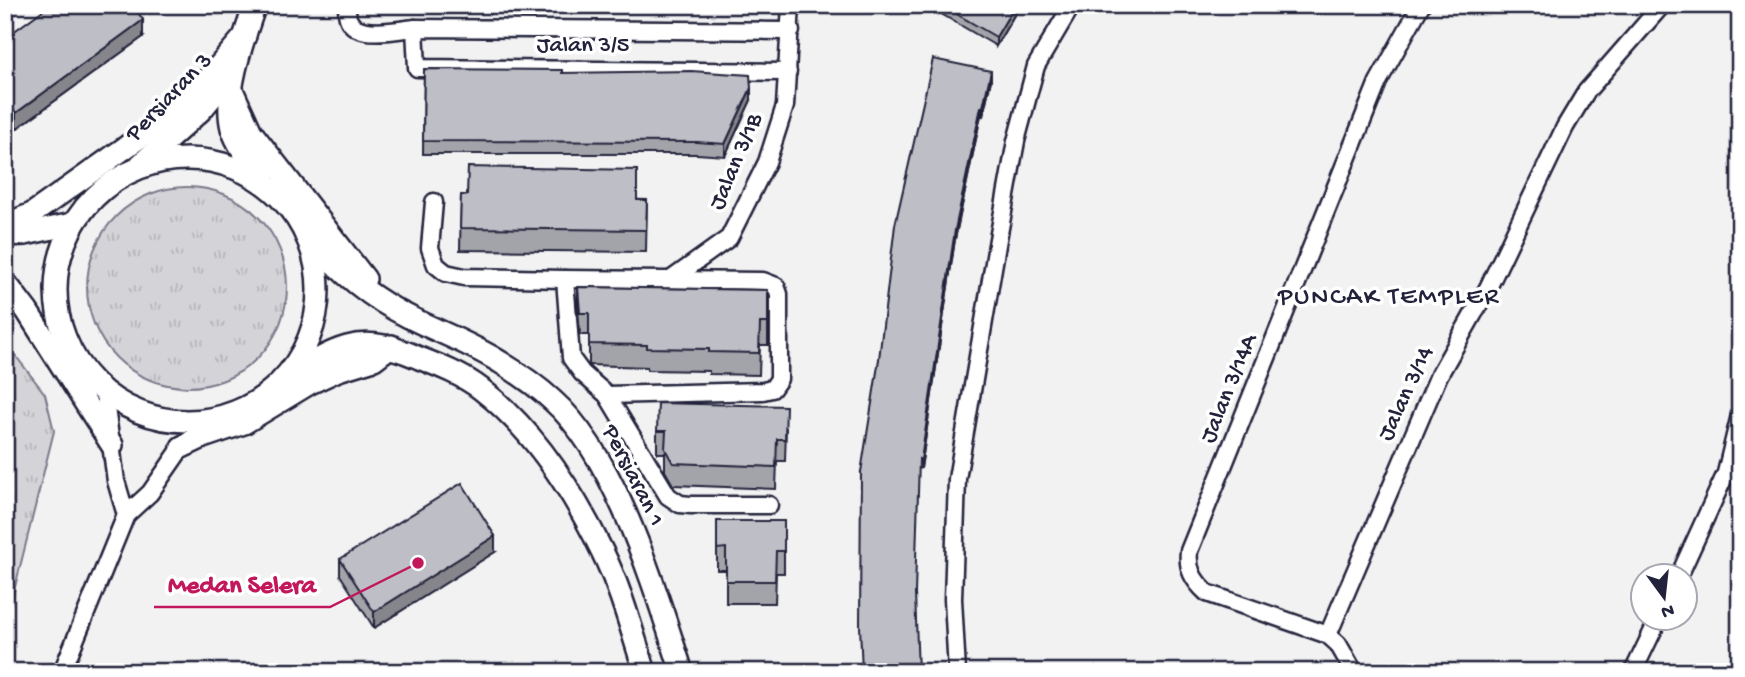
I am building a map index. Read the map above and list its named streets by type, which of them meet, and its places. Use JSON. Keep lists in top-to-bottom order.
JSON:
{
  "streets": {
    "main road": ["Persiaran 3", "Persiaran 1"],
    "street": [
      "Jalan 3/5",
      "Jalan 3/1B",
      "Jalan 3/14A",
      "Jalan 3/14"
    ]
  },
  "crossings": [
    ["Jalan 3/5", "Jalan 3/1B"],
    ["Jalan 3/14A", "Jalan 3/14"]
  ],
  "districts": ["PUNCAK TEMPLER"],
  "places": ["Medan Selera"],
  "north": "bottom"
}
